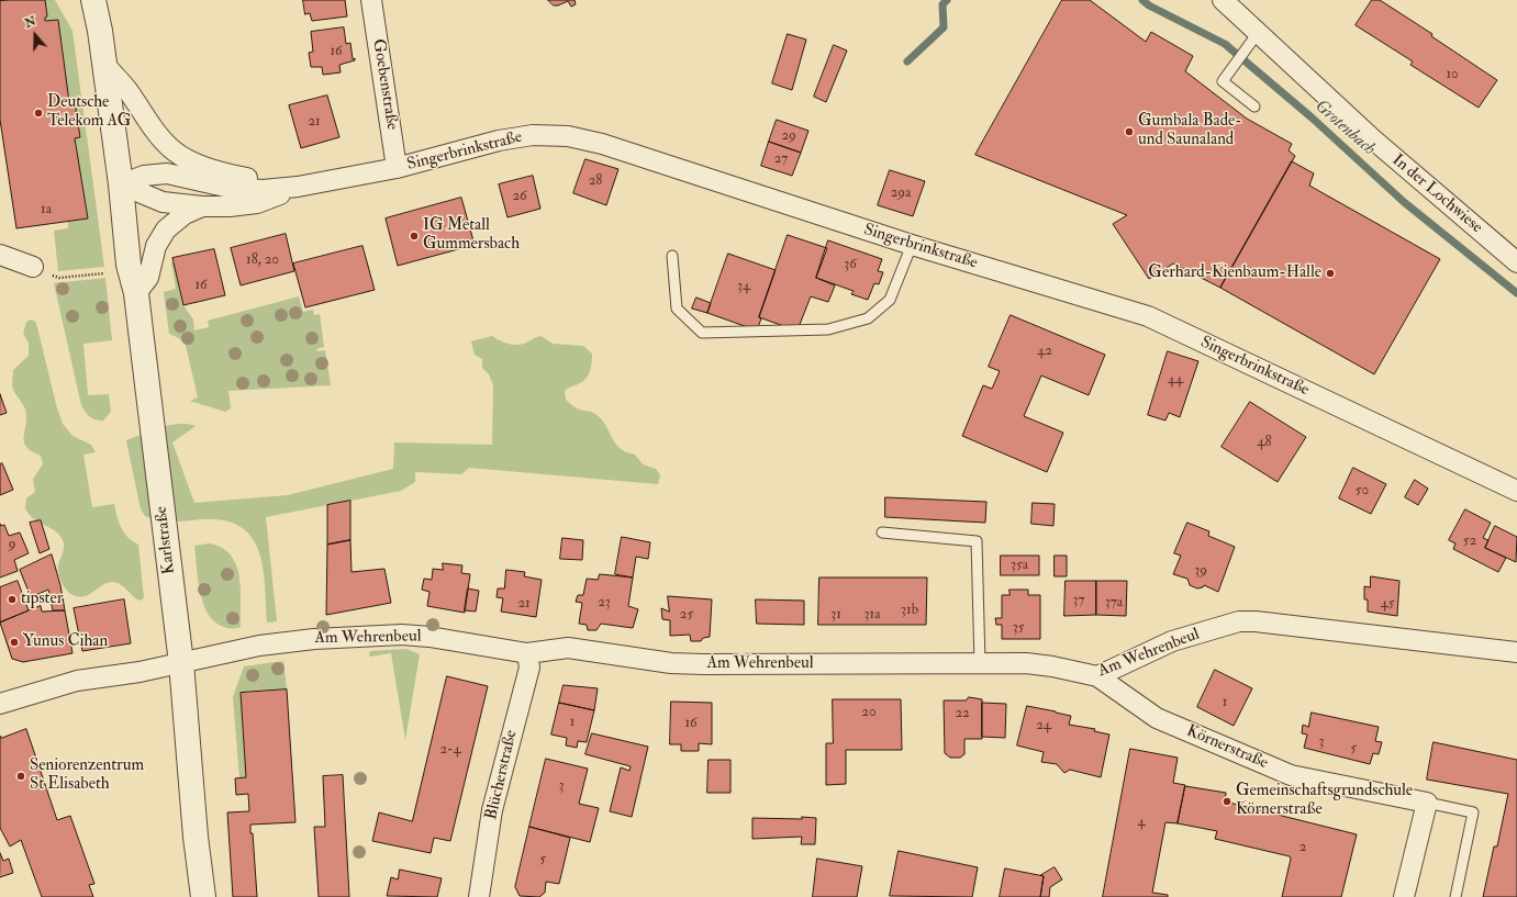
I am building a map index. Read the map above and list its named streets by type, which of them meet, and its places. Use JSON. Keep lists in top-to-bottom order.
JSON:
{
  "streets": {
    "street": [
      "Goebenstraße",
      "Singerbrinkstraße",
      "In der Lochwiese",
      "Karlstraße",
      "Am Wehrenbeul",
      "Körnerstraße",
      "Blücherstraße"
    ]
  },
  "crossings": [
    ["Goebenstraße", "Singerbrinkstraße"],
    ["Singerbrinkstraße", "Karlstraße"],
    ["Karlstraße", "Am Wehrenbeul"],
    ["Am Wehrenbeul", "Körnerstraße"],
    ["Am Wehrenbeul", "Blücherstraße"]
  ],
  "water": ["Grotenbach"],
  "places": [
    "Deutsche Telekom AG",
    "Gumbala Bade- und Saunaland",
    "IG Metall Gummersbach",
    "Gerhard-Kienbaum-Halle",
    "tipster",
    "Yunus Cihan",
    "Seniorenzentrum St Elisabeth",
    "Gemeinschaftsgrundschule Körnerstraße"
  ],
  "house_numbers": [
    "16",
    "10",
    "21",
    "29",
    "27",
    "28",
    "29a",
    "26",
    "1a",
    "18, 20",
    "36",
    "16",
    "34",
    "42",
    "44",
    "48",
    "50",
    "52",
    "9",
    "35a",
    "39",
    "37",
    "23",
    "37a",
    "21",
    "45",
    "31b",
    "25",
    "31",
    "31a",
    "35",
    "1",
    "20",
    "22",
    "1",
    "16",
    "24",
    "3",
    "5",
    "2-4",
    "3",
    "4",
    "2",
    "5"
  ],
  "north": "top"
}
